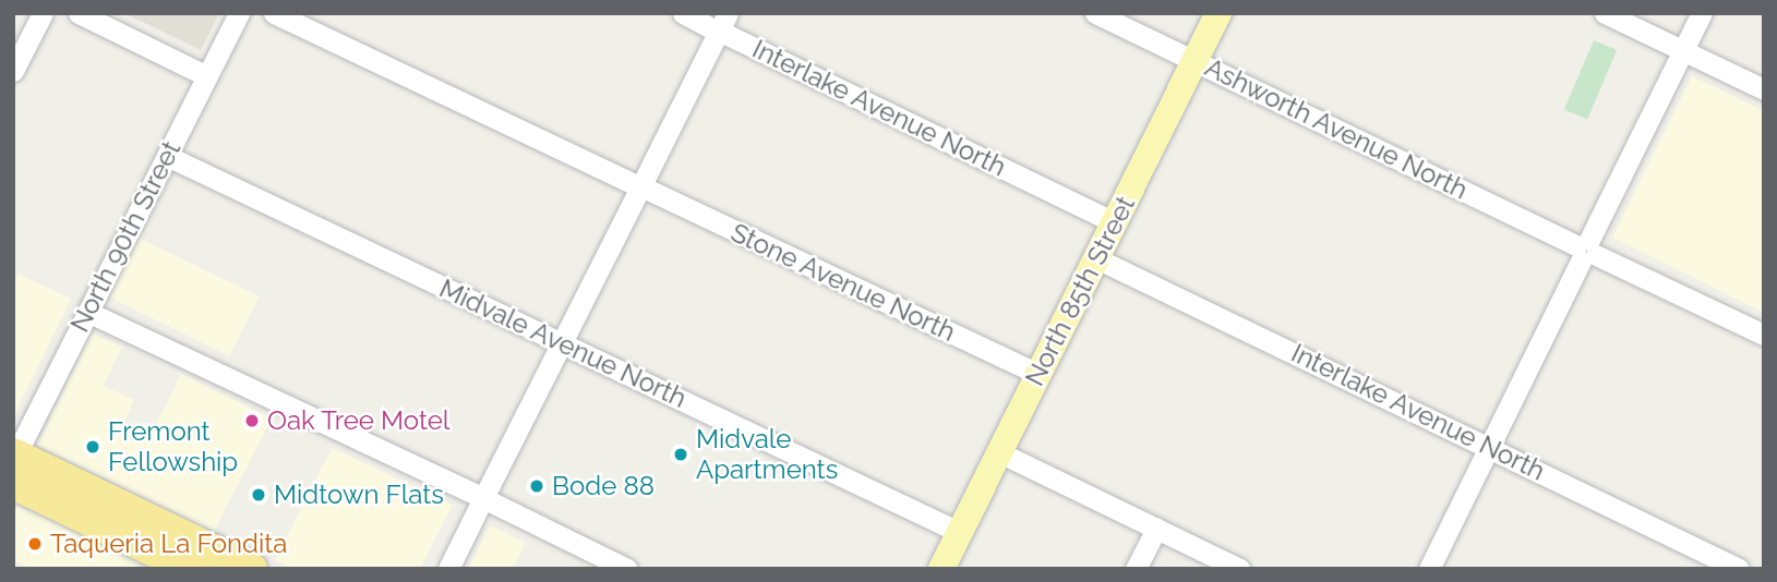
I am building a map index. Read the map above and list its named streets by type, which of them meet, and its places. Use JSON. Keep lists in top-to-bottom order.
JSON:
{
  "streets": {
    "main road": ["North 85th Street"],
    "street": [
      "Interlake Avenue North",
      "Ashworth Avenue North",
      "North 90th Street",
      "Stone Avenue North",
      "Midvale Avenue North"
    ]
  },
  "crossings": [
    ["Interlake Avenue North", "North 85th Street"],
    ["Ashworth Avenue North", "North 85th Street"],
    ["North 90th Street", "Midvale Avenue North"],
    ["Stone Avenue North", "North 85th Street"],
    ["North 85th Street", "Midvale Avenue North"]
  ],
  "places": [
    "Oak Tree Motel",
    "Fremont Fellowship",
    "Midvale Apartments",
    "Bode 88",
    "Midtown Flats",
    "Taqueria La Fondita"
  ]
}
